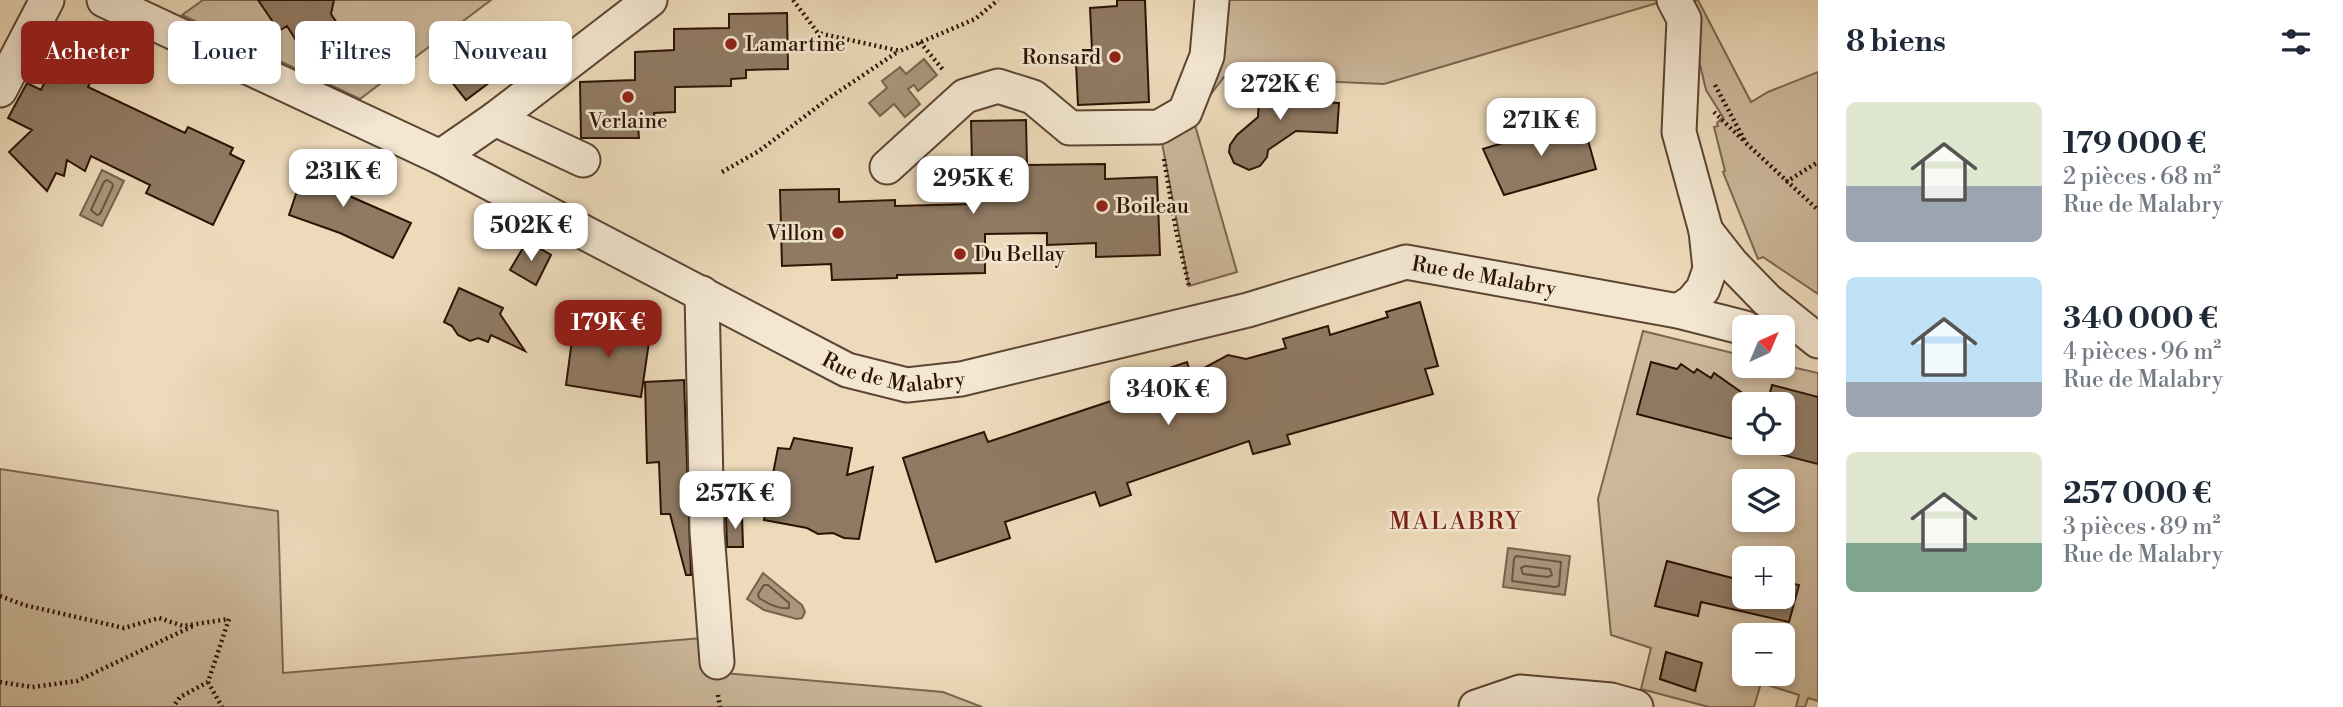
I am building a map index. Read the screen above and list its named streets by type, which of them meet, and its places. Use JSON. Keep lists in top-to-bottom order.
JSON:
{
  "streets": {
    "street": ["Rue de Malabry"]
  },
  "districts": ["MALABRY"],
  "places": [
    "Lamartine",
    "Ronsard",
    "Verlaine",
    "Boileau",
    "Villon",
    "Du Bellay"
  ],
  "north": "top right",
  "page": {
    "heading": "8 biens",
    "chip": [
      "Acheter",
      "Louer",
      "Filtres",
      "Nouveau"
    ],
    "price": [
      "272K €",
      "271K €",
      "231K €",
      "295K €",
      "502K €",
      "179K €",
      "340K €",
      "257K €"
    ],
    "list": [
      {
        "name": "179 000 €",
        "note": "2 pièces · 68 m² · Rue de Malabry"
      },
      {
        "name": "340 000 €",
        "note": "4 pièces · 96 m² · Rue de Malabry"
      },
      {
        "name": "257 000 €",
        "note": "3 pièces · 89 m² · Rue de Malabry"
      }
    ],
    "map_buttons": ["+", "−"]
  }
}
